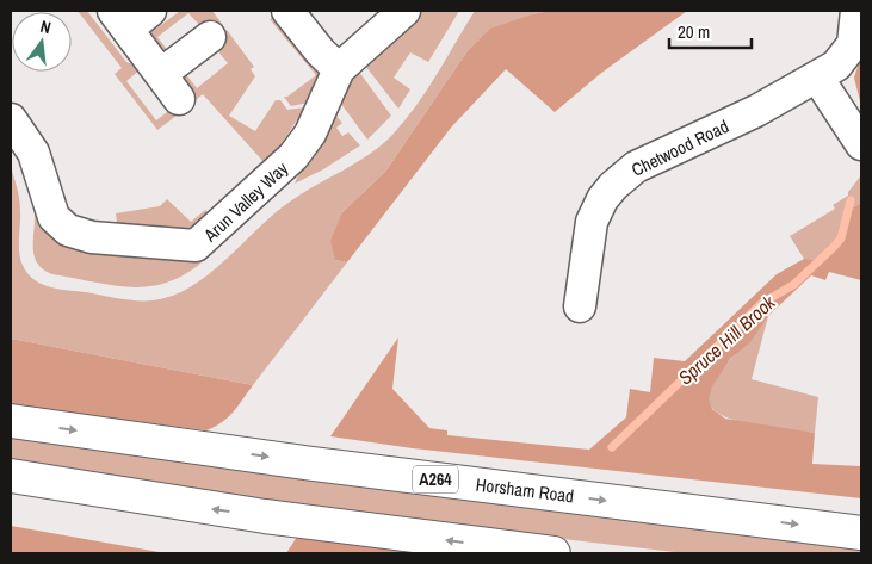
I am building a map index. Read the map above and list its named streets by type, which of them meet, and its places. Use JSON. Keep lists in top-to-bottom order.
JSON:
{
  "streets": {
    "highway": ["A264", "Horsham Road"],
    "street": ["Chetwood Road", "Arun Valley Way"]
  },
  "water": ["Spruce Hill Brook"],
  "scale_bar": "20 m",
  "north": "top"
}
